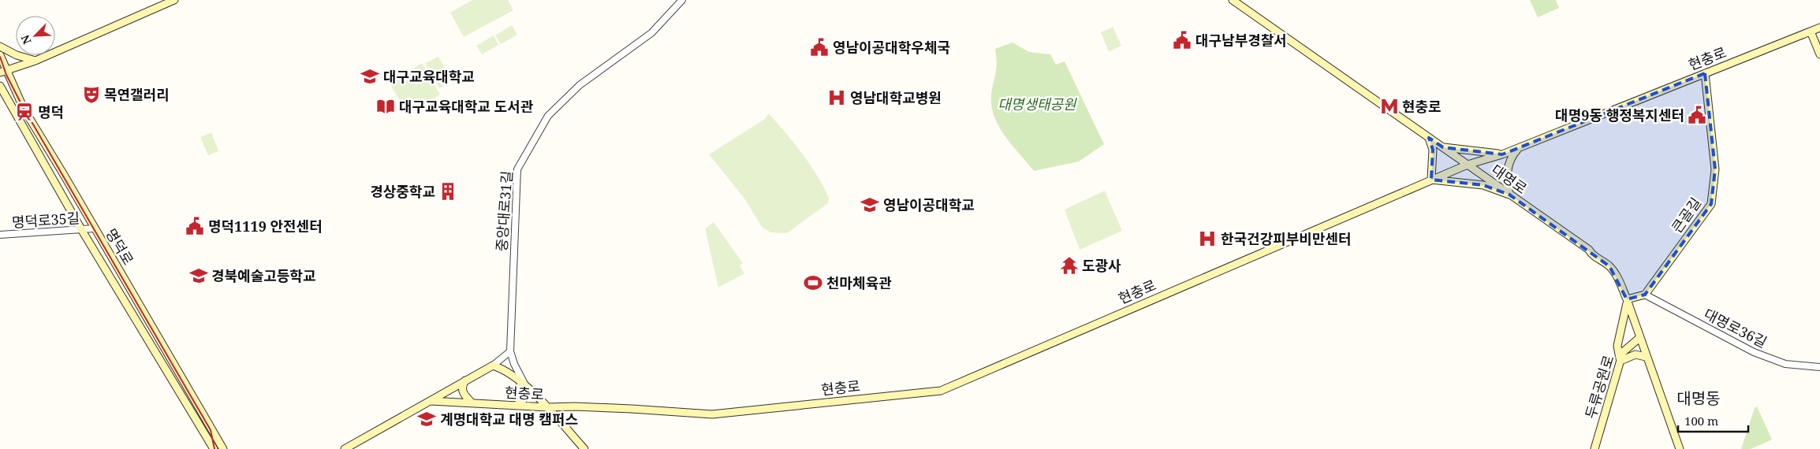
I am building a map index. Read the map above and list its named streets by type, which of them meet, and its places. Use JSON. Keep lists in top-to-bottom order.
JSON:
{
  "streets": {
    "main road": [
      "현충로",
      "대명로",
      "중앙대로31길",
      "큰골길",
      "명덕로",
      "두류공원로"
    ],
    "street": ["명덕로35길", "대명로36길"]
  },
  "crossings": [
    ["현충로", "대명로"],
    ["현충로", "중앙대로31길"],
    ["현충로", "큰골길"],
    ["대명로", "두류공원로"],
    ["큰골길", "대명로36길"],
    ["명덕로35길", "명덕로"]
  ],
  "districts": ["대명동"],
  "parks": ["대명생태공원"],
  "places": {
    "public building": [
      "대구남부경찰서",
      "영남이공대학우체국",
      "대명9동 행정복지센터",
      "명덕1119 안전센터"
    ],
    "school or university": [
      "대구교육대학교",
      "영남이공대학교",
      "경북예술고등학교",
      "계명대학교 대명 캠퍼스"
    ],
    "theatre": ["목연갤러리"],
    "hospital": ["영남대학교병원", "한국건강피부비만센터"],
    "library": ["대구교육대학교 도서관"],
    "metro station": ["현충로"],
    "station": ["명덕"],
    "building": ["경상중학교"],
    "temple": ["도광사"],
    "sports": ["천마체육관"]
  },
  "scale_bar": "100 m",
  "north": "bottom left"
}
